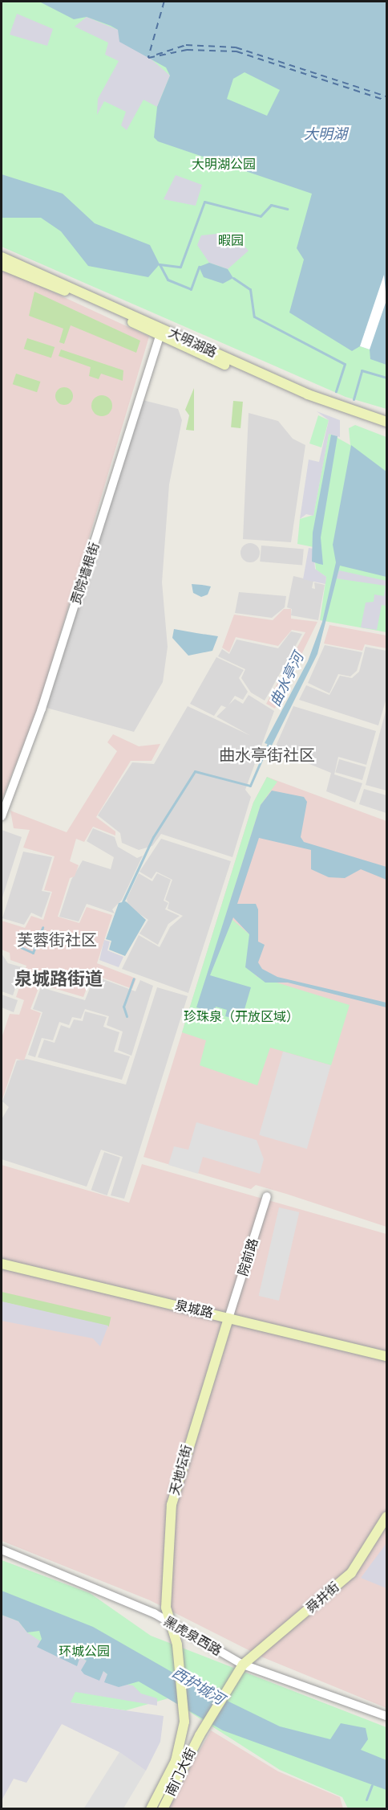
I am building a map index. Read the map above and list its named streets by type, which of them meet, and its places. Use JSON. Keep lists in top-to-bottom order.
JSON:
{
  "streets": {
    "main road": [
      "大明湖路",
      "泉城路",
      "天地坛街",
      "舜井街",
      "南门大街"
    ],
    "street": ["贡院墙根街", "院前路", "黑虎泉西路"]
  },
  "crossings": [
    ["大明湖路", "贡院墙根街"],
    ["院前路", "泉城路"],
    ["院前路", "天地坛街"],
    ["泉城路", "天地坛街"],
    ["天地坛街", "黑虎泉西路"],
    ["天地坛街", "南门大街"],
    ["舜井街", "黑虎泉西路"],
    ["舜井街", "南门大街"],
    ["黑虎泉西路", "南门大街"]
  ],
  "districts": ["曲水亭街社区", "芙蓉街社区", "泉城路街道"],
  "water": ["大明湖", "曲水亭河", "西护城河"],
  "parks": [
    "大明湖公园",
    "暇园",
    "珍珠泉（开放区域）",
    "环城公园"
  ]
}
